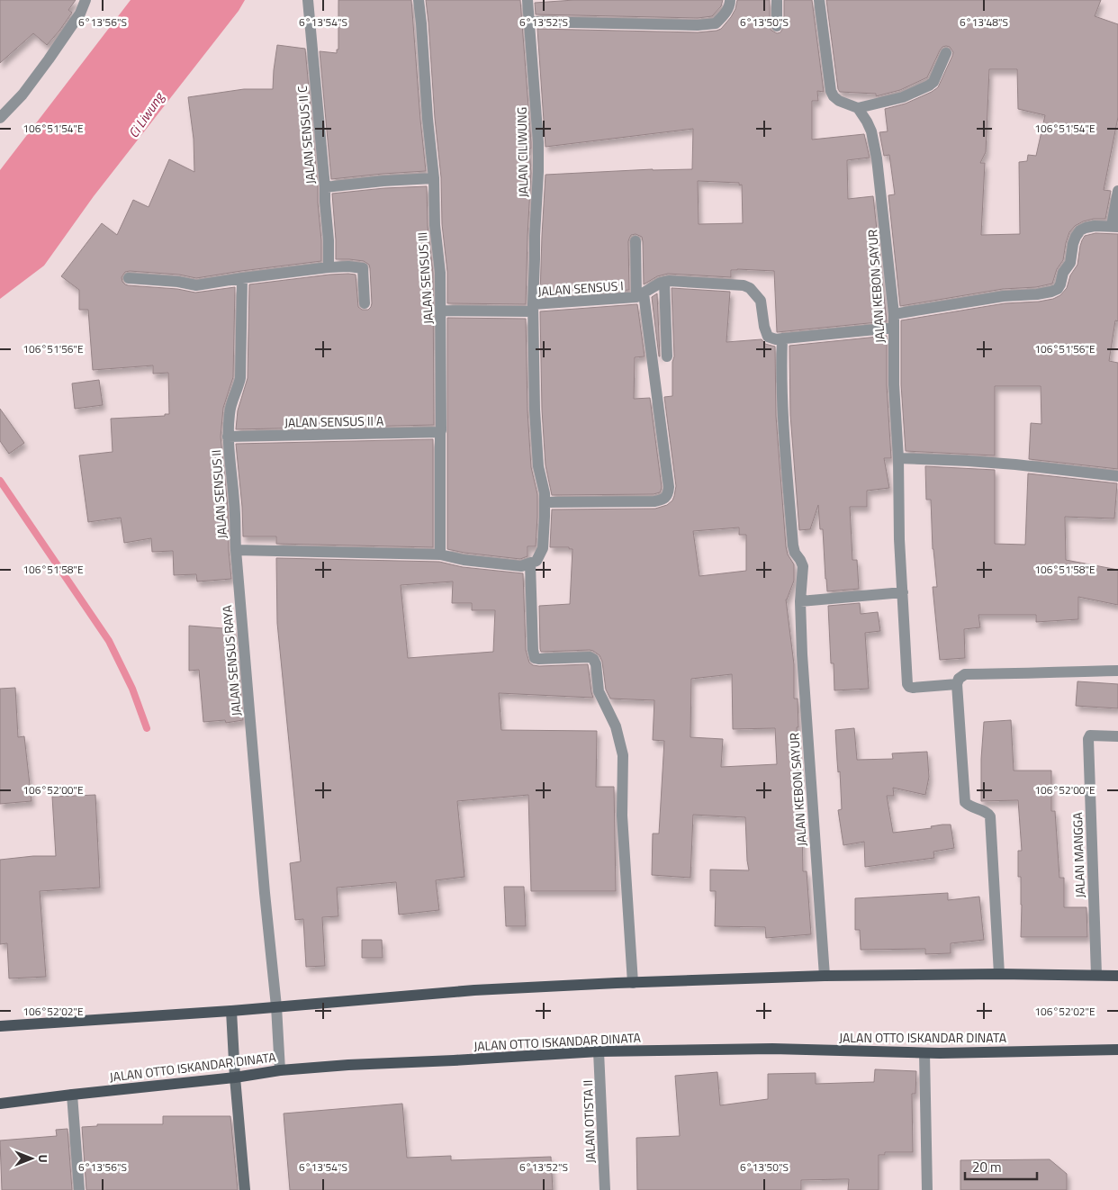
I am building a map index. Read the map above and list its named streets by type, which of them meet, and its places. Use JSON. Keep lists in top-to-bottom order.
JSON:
{
  "streets": {
    "main road": ["JALAN OTTO ISKANDAR DINATA"],
    "street": [
      "JALAN SENSUS II C",
      "JALAN CILIWUNG",
      "JALAN SENSUS III",
      "JALAN KEBON SAYUR",
      "JALAN SENSUS I",
      "JALAN SENSUS II A",
      "JALAN SENSUS II",
      "JALAN SENSUS RAYA",
      "JALAN MANGGA",
      "JALAN OTISTA II"
    ]
  },
  "crossings": [
    ["JALAN CILIWUNG", "JALAN SENSUS I"],
    ["JALAN SENSUS III", "JALAN SENSUS II A"],
    ["JALAN KEBON SAYUR", "JALAN SENSUS I"],
    ["JALAN SENSUS II A", "JALAN SENSUS II"],
    ["JALAN SENSUS II", "JALAN SENSUS RAYA"],
    ["JALAN SENSUS RAYA", "JALAN OTTO ISKANDAR DINATA"],
    ["JALAN OTTO ISKANDAR DINATA", "JALAN OTISTA II"]
  ],
  "water": ["Ci Liwung"],
  "scale_bar": "20 m",
  "north": "right",
  "coordinates": [
    "6°13'56\"S",
    "6°13'54\"S",
    "6°13'52\"S",
    "6°13'50\"S",
    "6°13'48\"S",
    "106°51'54\"E",
    "106°51'56\"E",
    "106°51'58\"E",
    "106°52'00\"E",
    "106°52'02\"E"
  ]
}
